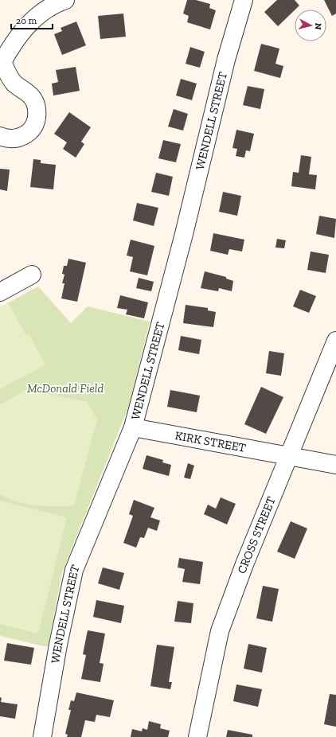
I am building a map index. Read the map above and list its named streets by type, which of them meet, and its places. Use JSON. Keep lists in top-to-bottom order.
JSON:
{
  "streets": {
    "street": ["WENDELL STREET", "KIRK STREET", "CROSS STREET"]
  },
  "crossings": [
    ["WENDELL STREET", "KIRK STREET"],
    ["KIRK STREET", "CROSS STREET"]
  ],
  "parks": ["McDonald Field"],
  "scale_bar": "20 m",
  "north": "right"
}
